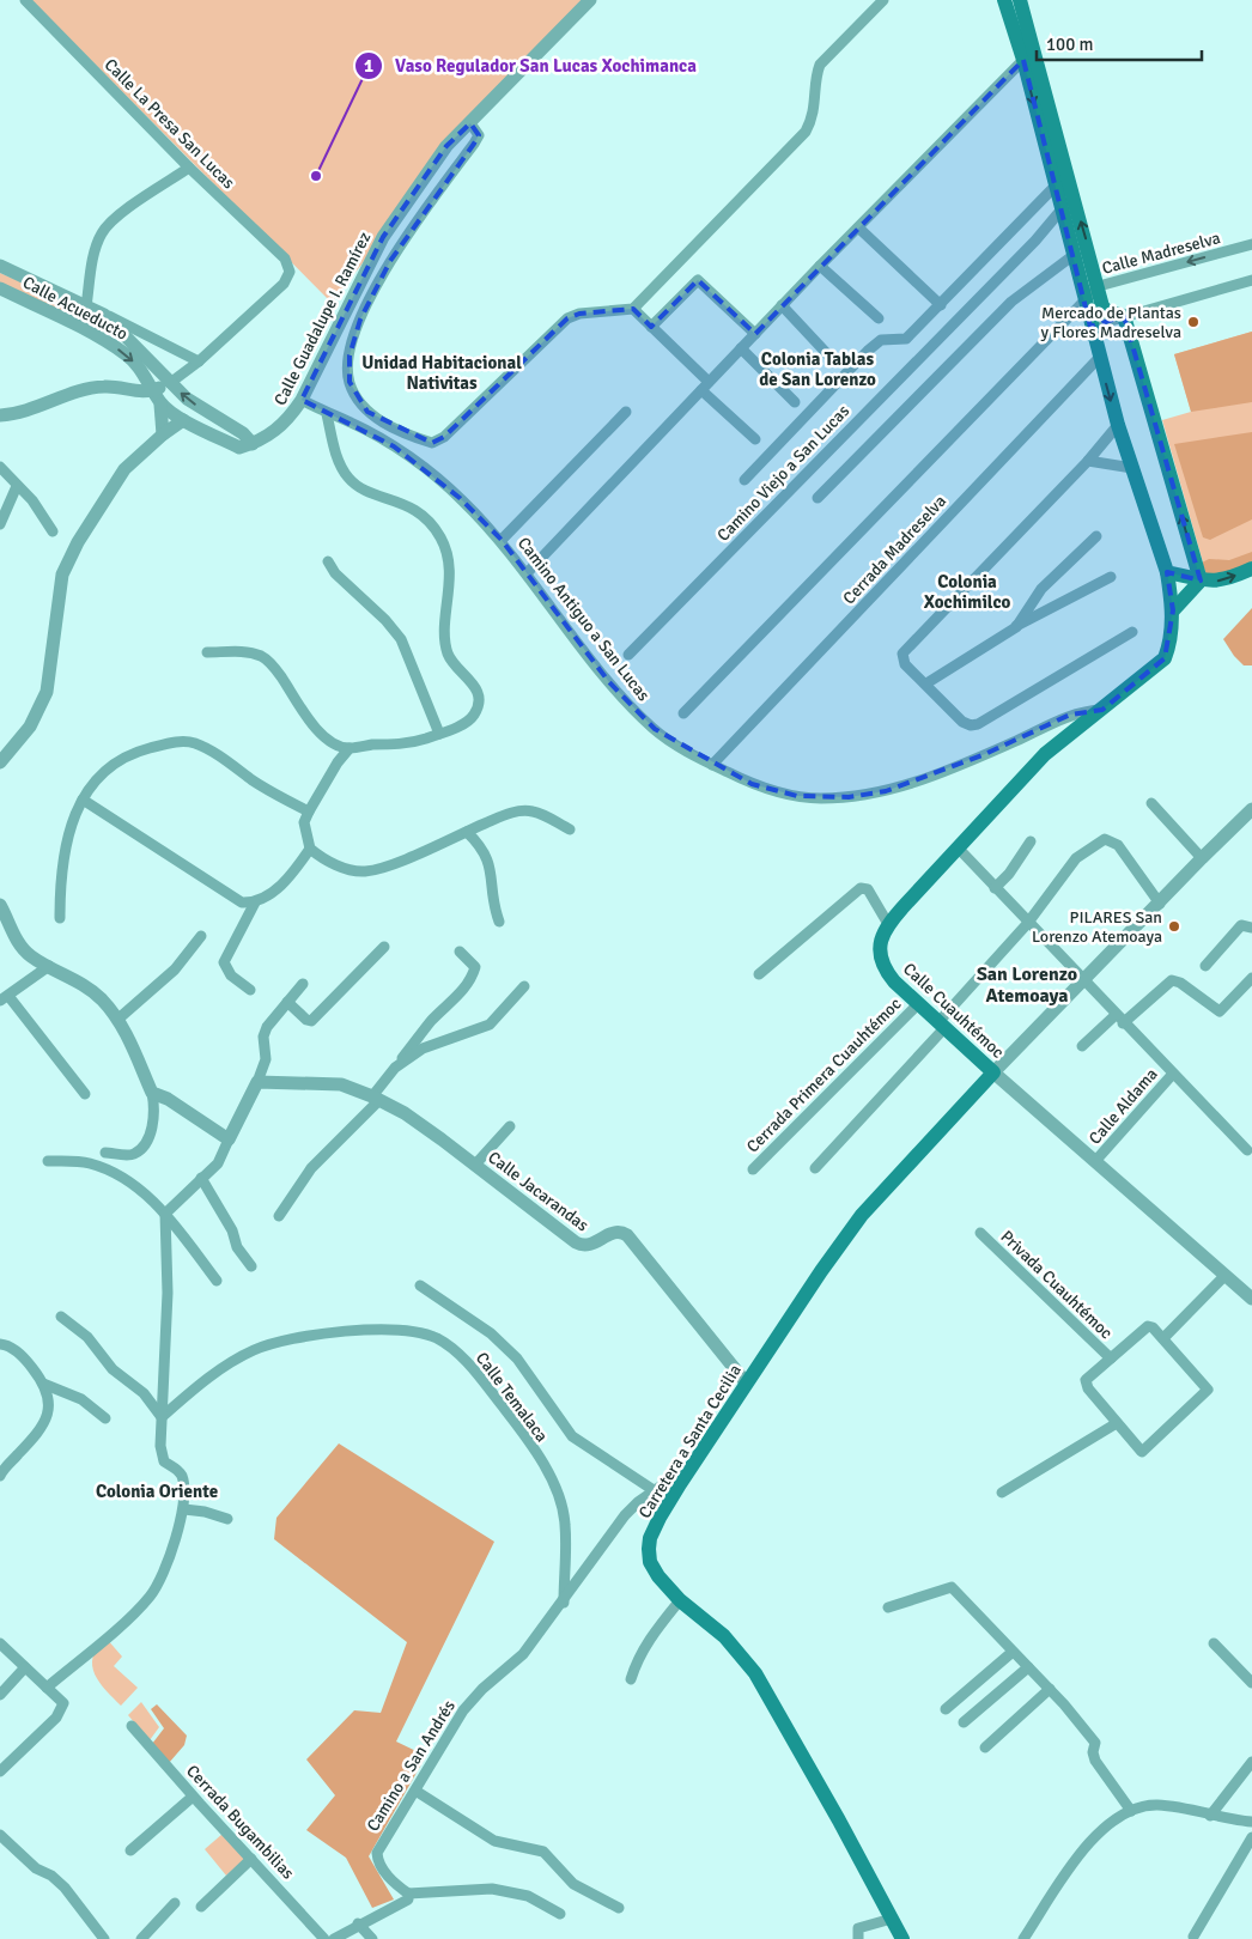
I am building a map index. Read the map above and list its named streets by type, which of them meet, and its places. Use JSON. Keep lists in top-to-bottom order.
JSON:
{
  "streets": {
    "main road": ["Calle Cuauhtémoc", "Carretera a Santa Cecilia"],
    "street": [
      "Calle La Presa San Lucas",
      "Calle Madreselva",
      "Calle Acueducto",
      "Calle Guadalupe I. Ramírez",
      "Camino Viejo a San Lucas",
      "Cerrada Madreselva",
      "Camino Antiguo a San Lucas",
      "Cerrada Primera Cuauhtémoc",
      "Calle Aldama",
      "Calle Jacarandas",
      "Privada Cuauhtémoc",
      "Calle Temalaca",
      "Camino a San Andrés",
      "Cerrada Bugambilias"
    ]
  },
  "crossings": [
    ["Calle La Presa San Lucas", "Calle Acueducto"],
    ["Calle Madreselva", "Calle Cuauhtémoc"],
    ["Calle Acueducto", "Calle Guadalupe I. Ramírez"],
    ["Calle Guadalupe I. Ramírez", "Camino Antiguo a San Lucas"],
    ["Camino Viejo a San Lucas", "Calle Cuauhtémoc"],
    ["Cerrada Madreselva", "Camino Antiguo a San Lucas"],
    ["Cerrada Madreselva", "Calle Cuauhtémoc"],
    ["Camino Antiguo a San Lucas", "Calle Cuauhtémoc"],
    ["Calle Cuauhtémoc", "Cerrada Primera Cuauhtémoc"],
    ["Calle Cuauhtémoc", "Calle Aldama"],
    ["Calle Cuauhtémoc", "Carretera a Santa Cecilia"],
    ["Calle Jacarandas", "Carretera a Santa Cecilia"],
    ["Calle Temalaca", "Camino a San Andrés"],
    ["Carretera a Santa Cecilia", "Camino a San Andrés"]
  ],
  "districts": [
    "Colonia Tablas de San Lorenzo",
    "Unidad Habitacional Nativitas",
    "Colonia Xochimilco",
    "San Lorenzo Atemoaya",
    "Colonia Oriente"
  ],
  "places": ["Vaso Regulador San Lucas Xochimanca", "Mercado de Plantas y Flores Madreselva", "PILARES San Lorenzo Atemoaya"],
  "scale_bar": "100 m"
}
